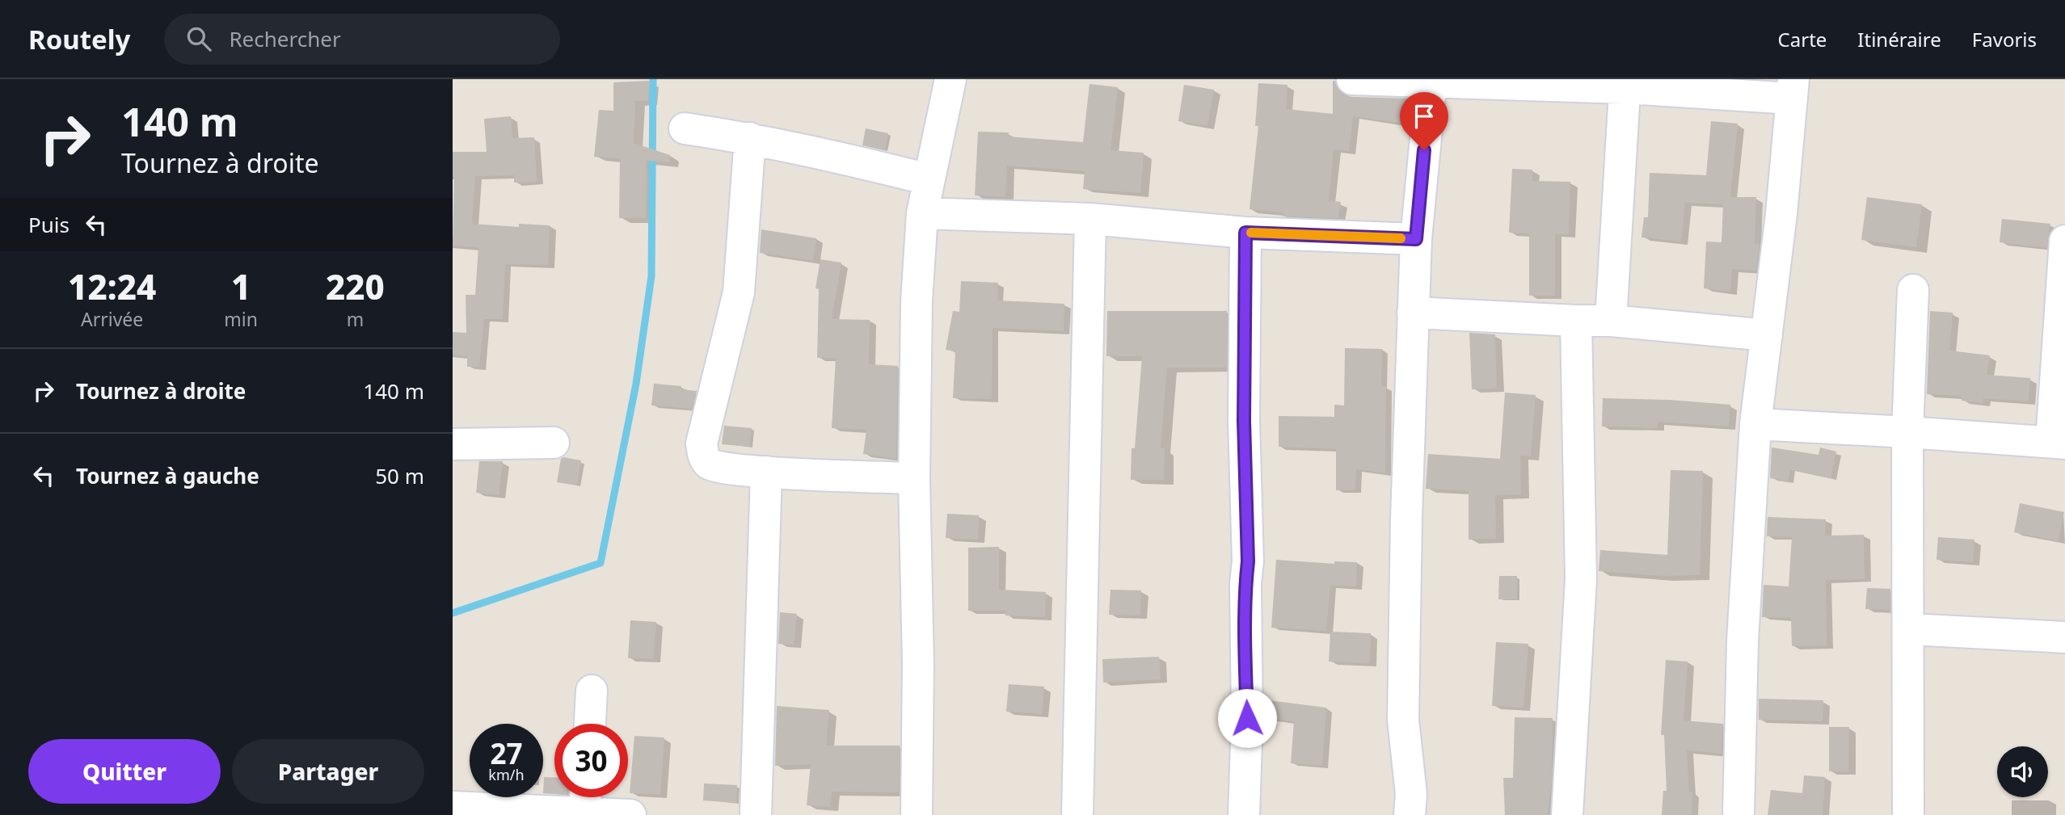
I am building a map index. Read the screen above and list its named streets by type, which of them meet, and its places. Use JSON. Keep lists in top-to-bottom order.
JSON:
{
  "page": {
    "header": "Routely",
    "search": "Rechercher",
    "nav": ["Carte", "Itinéraire", "Favoris"],
    "turn": ["140 m", "Tournez à droite"],
    "then": "Puis",
    "eta": [
      "12:24",
      "Arrivée",
      "1",
      "min",
      "220",
      "m"
    ],
    "list": [
      {
        "name": "Tournez à droite",
        "value": "140 m"
      },
      {
        "name": "Tournez à gauche",
        "value": "50 m"
      }
    ],
    "speed": "27 km/h",
    "limit": "30",
    "buttons": ["Quitter", "Partager"]
  }
}
